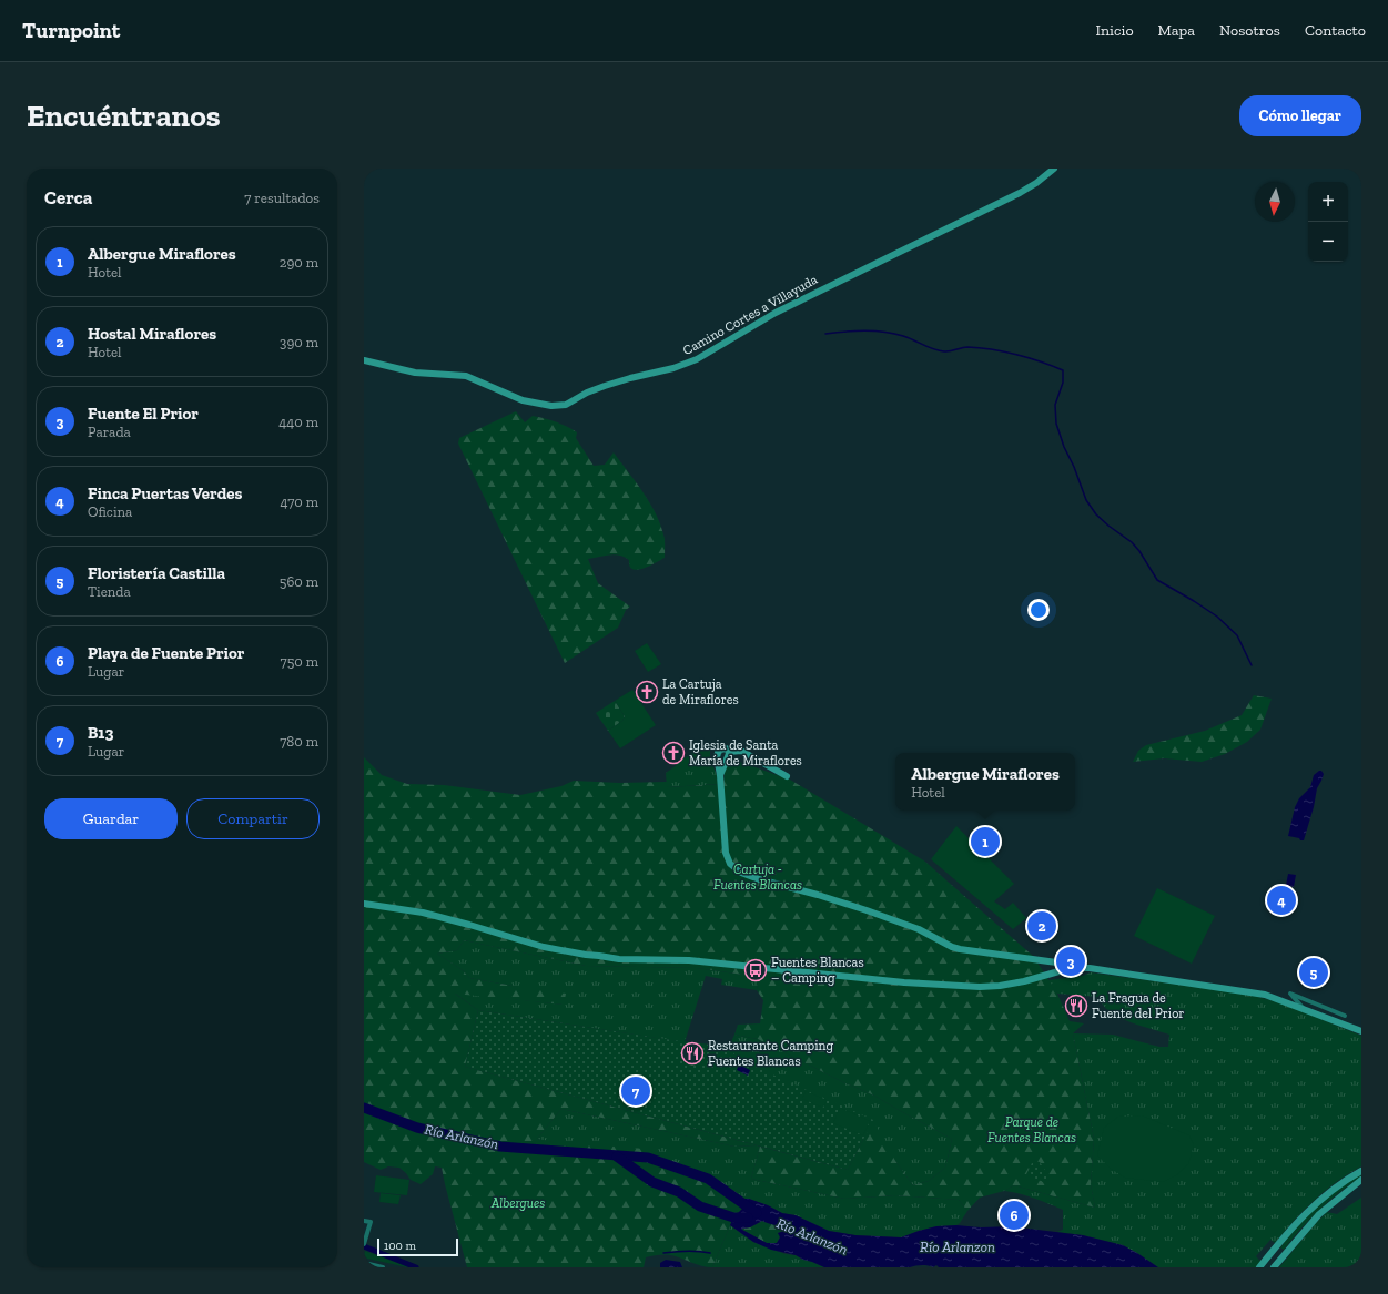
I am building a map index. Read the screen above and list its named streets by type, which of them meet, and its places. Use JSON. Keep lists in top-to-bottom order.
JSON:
{
  "streets": {
    "street": ["Camino Cortes a Villayuda"]
  },
  "water": ["Río Arlanzón", "Río Arlanzon"],
  "parks": ["Cartuja - Fuentes Blancas", "Parque de Fuentes Blancas", "Albergues"],
  "places": {
    "church": ["La Cartuja de Miraflores", "Iglesia de Santa María de Miraflores"],
    "bus stop": ["Fuentes Blancas – Camping"],
    "restaurant": ["La Fragua de Fuente del Prior", "Restaurante Camping Fuentes Blancas"]
  },
  "scale_bar": "100 m",
  "north": "bottom",
  "page": {
    "header": "Turnpoint",
    "nav": [
      "Inicio",
      "Mapa",
      "Nosotros",
      "Contacto"
    ],
    "buttons": [
      "Cómo llegar",
      ["Guardar", "Compartir"]
    ],
    "title": "Encuéntranos",
    "heading": ["Cerca", "7 resultados"],
    "map_buttons": ["+", "−"],
    "list": [
      {
        "mark": "1",
        "name": "Albergue Miraflores",
        "note": "Hotel",
        "value": "290 m"
      },
      {
        "mark": "2",
        "name": "Hostal Miraflores",
        "note": "Hotel",
        "value": "390 m"
      },
      {
        "mark": "3",
        "name": "Fuente El Prior",
        "note": "Parada",
        "value": "440 m"
      },
      {
        "mark": "4",
        "name": "Finca Puertas Verdes",
        "note": "Oficina",
        "value": "470 m"
      },
      {
        "mark": "5",
        "name": "Floristería Castilla",
        "note": "Tienda",
        "value": "560 m"
      },
      {
        "mark": "6",
        "name": "Playa de Fuente Prior",
        "note": "Lugar",
        "value": "750 m"
      },
      {
        "mark": "7",
        "name": "B13",
        "note": "Lugar",
        "value": "780 m"
      }
    ],
    "popup": ["Albergue Miraflores", "Hotel"],
    "pins": [
      "1",
      "4",
      "2",
      "3",
      "5",
      "7",
      "6"
    ],
    "scale": "100 m"
  }
}
